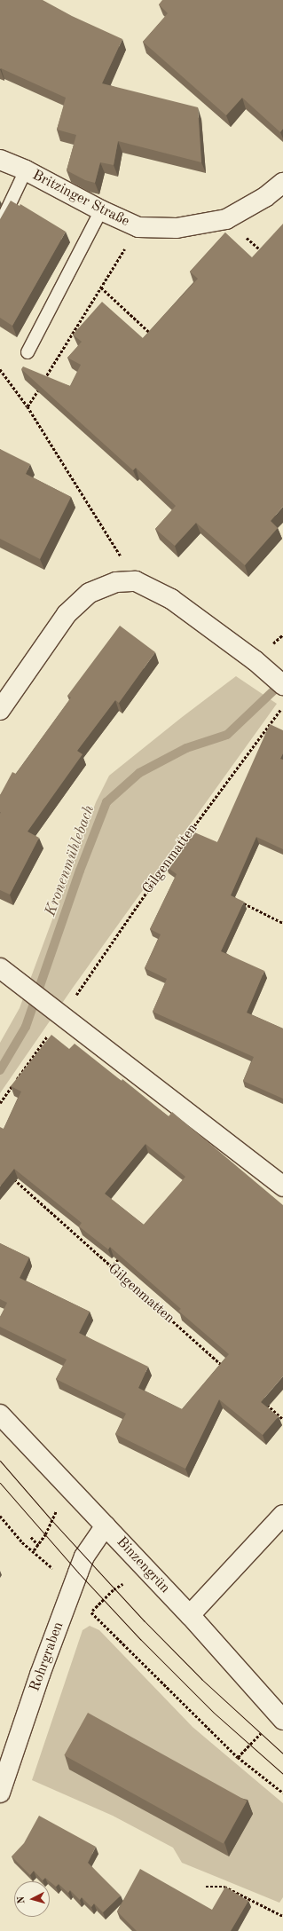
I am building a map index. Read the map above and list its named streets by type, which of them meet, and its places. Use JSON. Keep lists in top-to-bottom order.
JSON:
{
  "streets": {
    "street": ["Britzinger Straße", "Binzengrün", "Rohrgraben"],
    "path": ["Gilgenmatten"]
  },
  "crossings": [
    ["Binzengrün", "Rohrgraben"]
  ],
  "water": ["Kronenmühlebach"],
  "north": "left"
}
